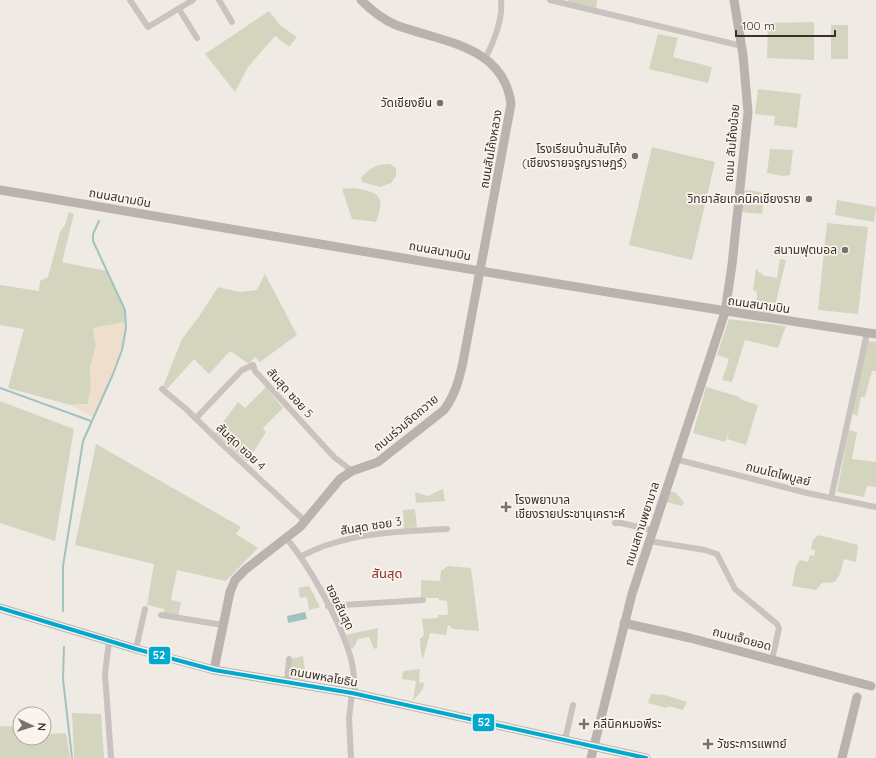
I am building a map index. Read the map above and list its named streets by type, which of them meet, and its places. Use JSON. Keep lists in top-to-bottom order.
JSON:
{
  "streets": {
    "street": [
      "ถนน สันโค้งน้อย",
      "ถนนสันโค้งหลวง",
      "ถนนสนามบิน",
      "สันสุด ซอย 5",
      "ถนนร่วมจิตถวาย",
      "สันสุด ซอย 4",
      "ถนนโตไพบูลย์",
      "ถนนสถานพยาบาล",
      "สันสุด ซอย 3",
      "ซอยสันสุด",
      "ถนนเจ็ดยอด",
      "ถนนพหลโยธิน"
    ]
  },
  "crossings": [
    ["ถนน สันโค้งน้อย", "ถนนสนามบิน"],
    ["ถนน สันโค้งน้อย", "ถนนสถานพยาบาล"],
    ["ถนนสันโค้งหลวง", "ถนนสนามบิน"],
    ["ถนนสันโค้งหลวง", "ถนนร่วมจิตถวาย"],
    ["ถนนสนามบิน", "ถนนร่วมจิตถวาย"],
    ["ถนนสนามบิน", "ถนนสถานพยาบาล"],
    ["สันสุด ซอย 5", "ถนนร่วมจิตถวาย"],
    ["สันสุด ซอย 5", "สันสุด ซอย 4"],
    ["ถนนร่วมจิตถวาย", "สันสุด ซอย 4"],
    ["ถนนร่วมจิตถวาย", "ซอยสันสุด"],
    ["ถนนร่วมจิตถวาย", "ถนนพหลโยธิน"],
    ["ถนนโตไพบูลย์", "ถนนสถานพยาบาล"],
    ["ถนนสถานพยาบาล", "ถนนเจ็ดยอด"],
    ["ถนนสถานพยาบาล", "ถนนพหลโยธิน"],
    ["สันสุด ซอย 3", "ซอยสันสุด"],
    ["ซอยสันสุด", "ถนนพหลโยธิน"]
  ],
  "districts": ["สันสุด"],
  "places": {
    "other": [
      "วัดเชียงยืน",
      "โรงเรียนบ้านสันโค้ง (เชียงรายจรูญราษฎร์)",
      "วิทยาลัยเทคนิคเชียงราย",
      "สนามฟุตบอล"
    ],
    "health": ["โรงพยาบาล เชียงรายประชานุเคราะห์", "คลีนิคหมอพีระ", "วัชระการแพทย์"]
  },
  "lines": ["transit line 52"],
  "scale_bar": "100 m",
  "north": "right"
}
